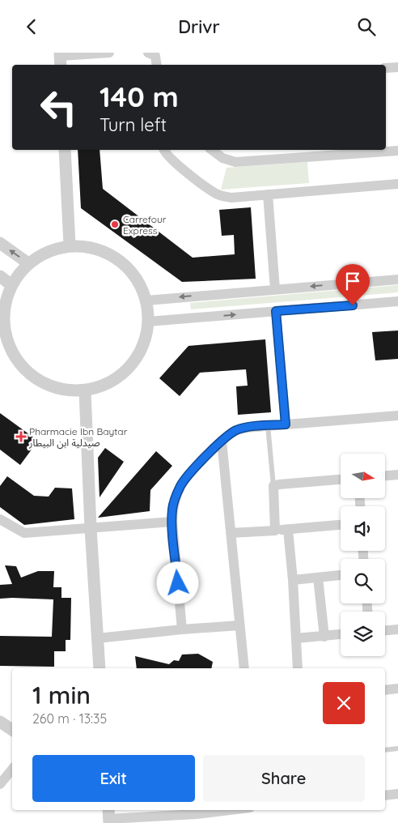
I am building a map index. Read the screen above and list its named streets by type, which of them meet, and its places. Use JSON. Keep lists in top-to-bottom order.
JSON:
{
  "places": {
    "other": ["Carrefour Express"],
    "health": ["Pharmacie Ibn Baytar صيدلية ابن البيطار"]
  },
  "north": "right",
  "page": {
    "header": "Drivr",
    "turn": ["140 m", "Turn left"],
    "heading": ["1 min", "260 m · 13:35"],
    "buttons": ["Exit", "Share"]
  }
}
